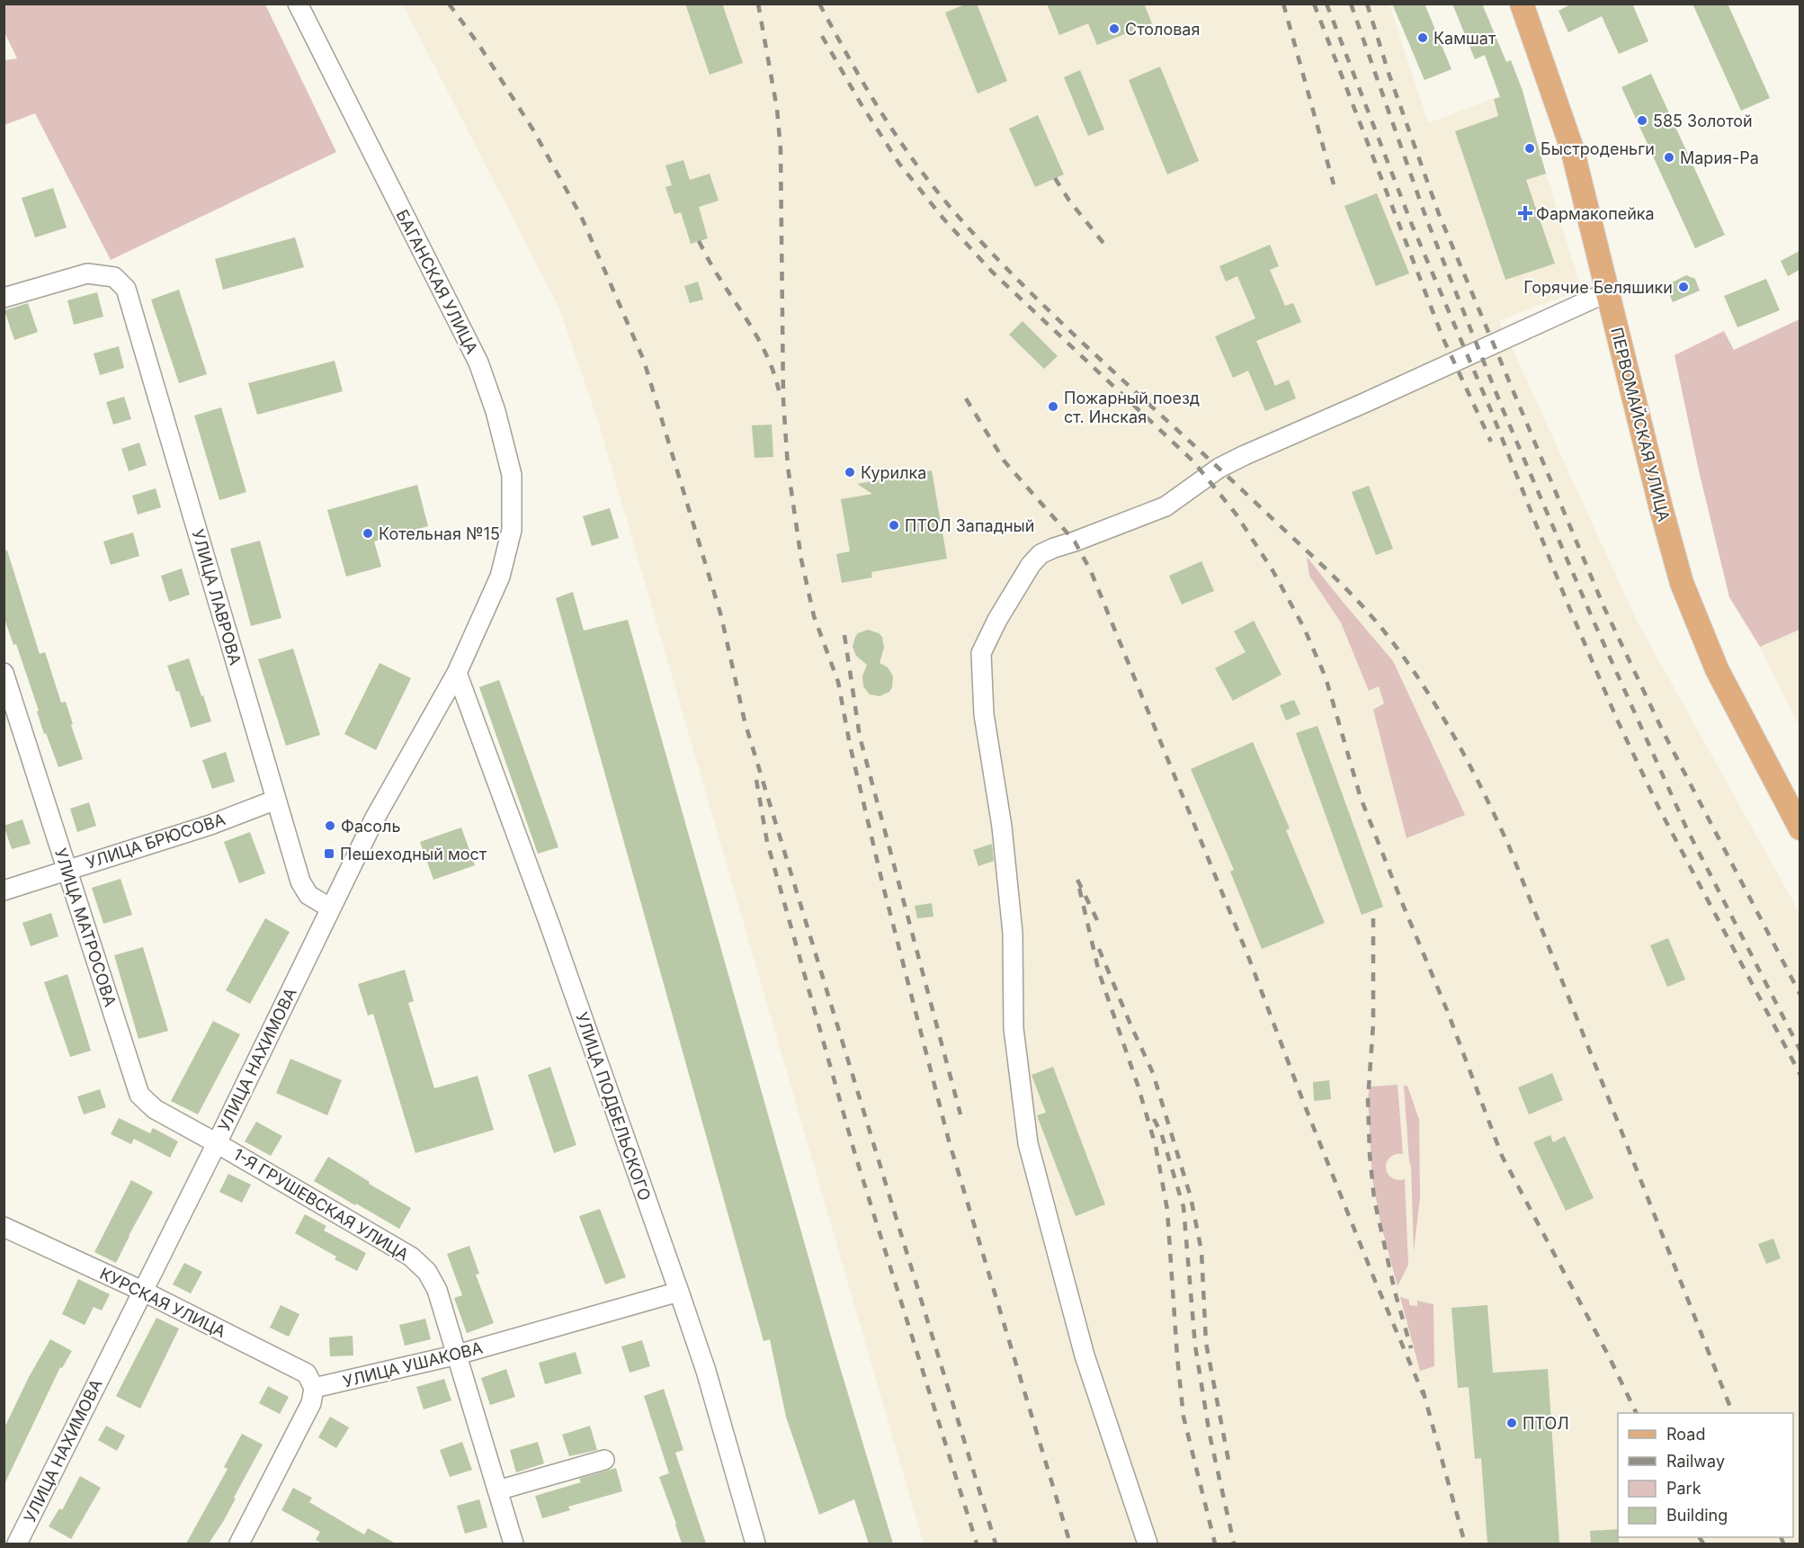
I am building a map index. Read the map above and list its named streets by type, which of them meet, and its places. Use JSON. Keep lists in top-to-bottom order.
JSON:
{
  "streets": {
    "main road": ["ПЕРВОМАЙСКАЯ УЛИЦА"],
    "street": [
      "БАГАНСКАЯ УЛИЦА",
      "УЛИЦА ЛАВРОВА",
      "УЛИЦА БРЮСОВА",
      "УЛИЦА МАТРОСОВА",
      "УЛИЦА НАХИМОВА",
      "УЛИЦА ПОДБЕЛЬСКОГО",
      "1-Я ГРУШЕВСКАЯ УЛИЦА",
      "КУРСКАЯ УЛИЦА",
      "УЛИЦА УШАКОВА"
    ]
  },
  "crossings": [
    ["БАГАНСКАЯ УЛИЦА", "УЛИЦА НАХИМОВА"],
    ["УЛИЦА ЛАВРОВА", "УЛИЦА БРЮСОВА"],
    ["УЛИЦА ЛАВРОВА", "УЛИЦА НАХИМОВА"],
    ["УЛИЦА БРЮСОВА", "УЛИЦА МАТРОСОВА"],
    ["УЛИЦА МАТРОСОВА", "УЛИЦА НАХИМОВА"],
    ["УЛИЦА МАТРОСОВА", "1-Я ГРУШЕВСКАЯ УЛИЦА"],
    ["УЛИЦА НАХИМОВА", "УЛИЦА ПОДБЕЛЬСКОГО"],
    ["УЛИЦА НАХИМОВА", "1-Я ГРУШЕВСКАЯ УЛИЦА"],
    ["УЛИЦА НАХИМОВА", "КУРСКАЯ УЛИЦА"],
    ["УЛИЦА ПОДБЕЛЬСКОГО", "УЛИЦА УШАКОВА"],
    ["1-Я ГРУШЕВСКАЯ УЛИЦА", "УЛИЦА УШАКОВА"],
    ["КУРСКАЯ УЛИЦА", "УЛИЦА УШАКОВА"]
  ],
  "places": {
    "other": [
      "Столовая",
      "Камшат",
      "585 Золотой",
      "Быстроденьги",
      "Мария-Ра",
      "Горячие Беляшики",
      "Пожарный поезд ст. Инская",
      "Курилка",
      "ПТОЛ Западный",
      "Котельная №15",
      "Фасоль",
      "ПТОЛ"
    ],
    "health": ["Фармакопейка"],
    "transit": ["Пешеходный мост"]
  },
  "legend": [
    "Road",
    "Railway",
    "Park",
    "Building"
  ]
}
